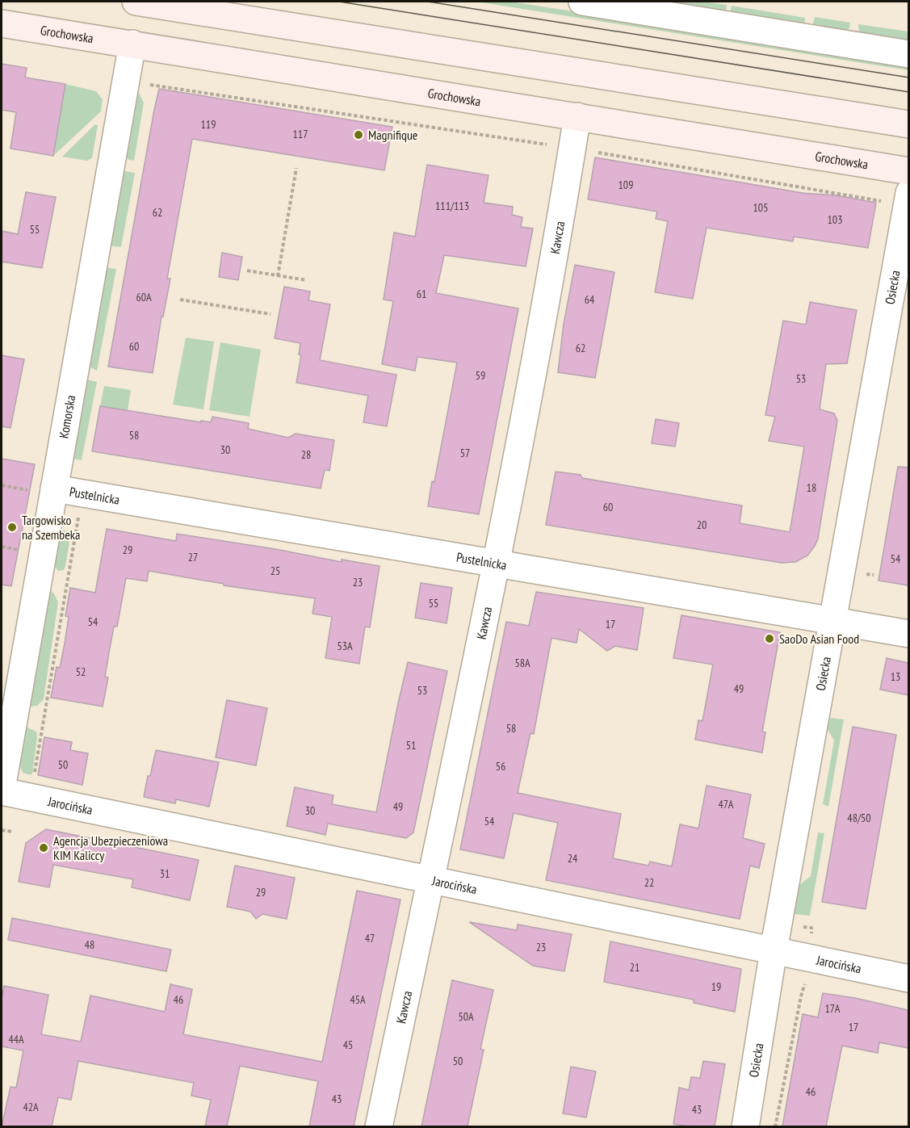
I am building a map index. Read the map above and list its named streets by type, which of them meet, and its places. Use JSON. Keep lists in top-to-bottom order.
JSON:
{
  "streets": {
    "main road": ["Grochowska"],
    "street": [
      "Kawcza",
      "Osiecka",
      "Komorska",
      "Pustelnicka",
      "Jarocińska"
    ]
  },
  "crossings": [
    ["Grochowska", "Kawcza"],
    ["Grochowska", "Komorska"],
    ["Kawcza", "Pustelnicka"],
    ["Kawcza", "Jarocińska"],
    ["Osiecka", "Pustelnicka"],
    ["Osiecka", "Jarocińska"],
    ["Komorska", "Pustelnicka"],
    ["Komorska", "Jarocińska"]
  ],
  "places": [
    "Magnifique",
    "Targowisko na Szembeka",
    "SaoDo Asian Food",
    "Agencja Ubezpieczeniowa KIM Kaliccy"
  ],
  "house_numbers": [
    "119",
    "117",
    "109",
    "111/113",
    "105",
    "62",
    "103",
    "55",
    "61",
    "60A",
    "64",
    "60",
    "62",
    "59",
    "53",
    "58",
    "30",
    "57",
    "28",
    "18",
    "60",
    "20",
    "29",
    "27",
    "54",
    "25",
    "23",
    "55",
    "54",
    "17",
    "53A",
    "58A",
    "52",
    "13",
    "49",
    "53",
    "58",
    "51",
    "50",
    "56",
    "47A",
    "49",
    "30",
    "48/50",
    "54",
    "24",
    "31",
    "22",
    "29",
    "47",
    "48",
    "23",
    "21",
    "19",
    "46",
    "45A",
    "17A",
    "50A",
    "17",
    "44A",
    "45",
    "50",
    "46",
    "43",
    "42A",
    "43"
  ]
}
